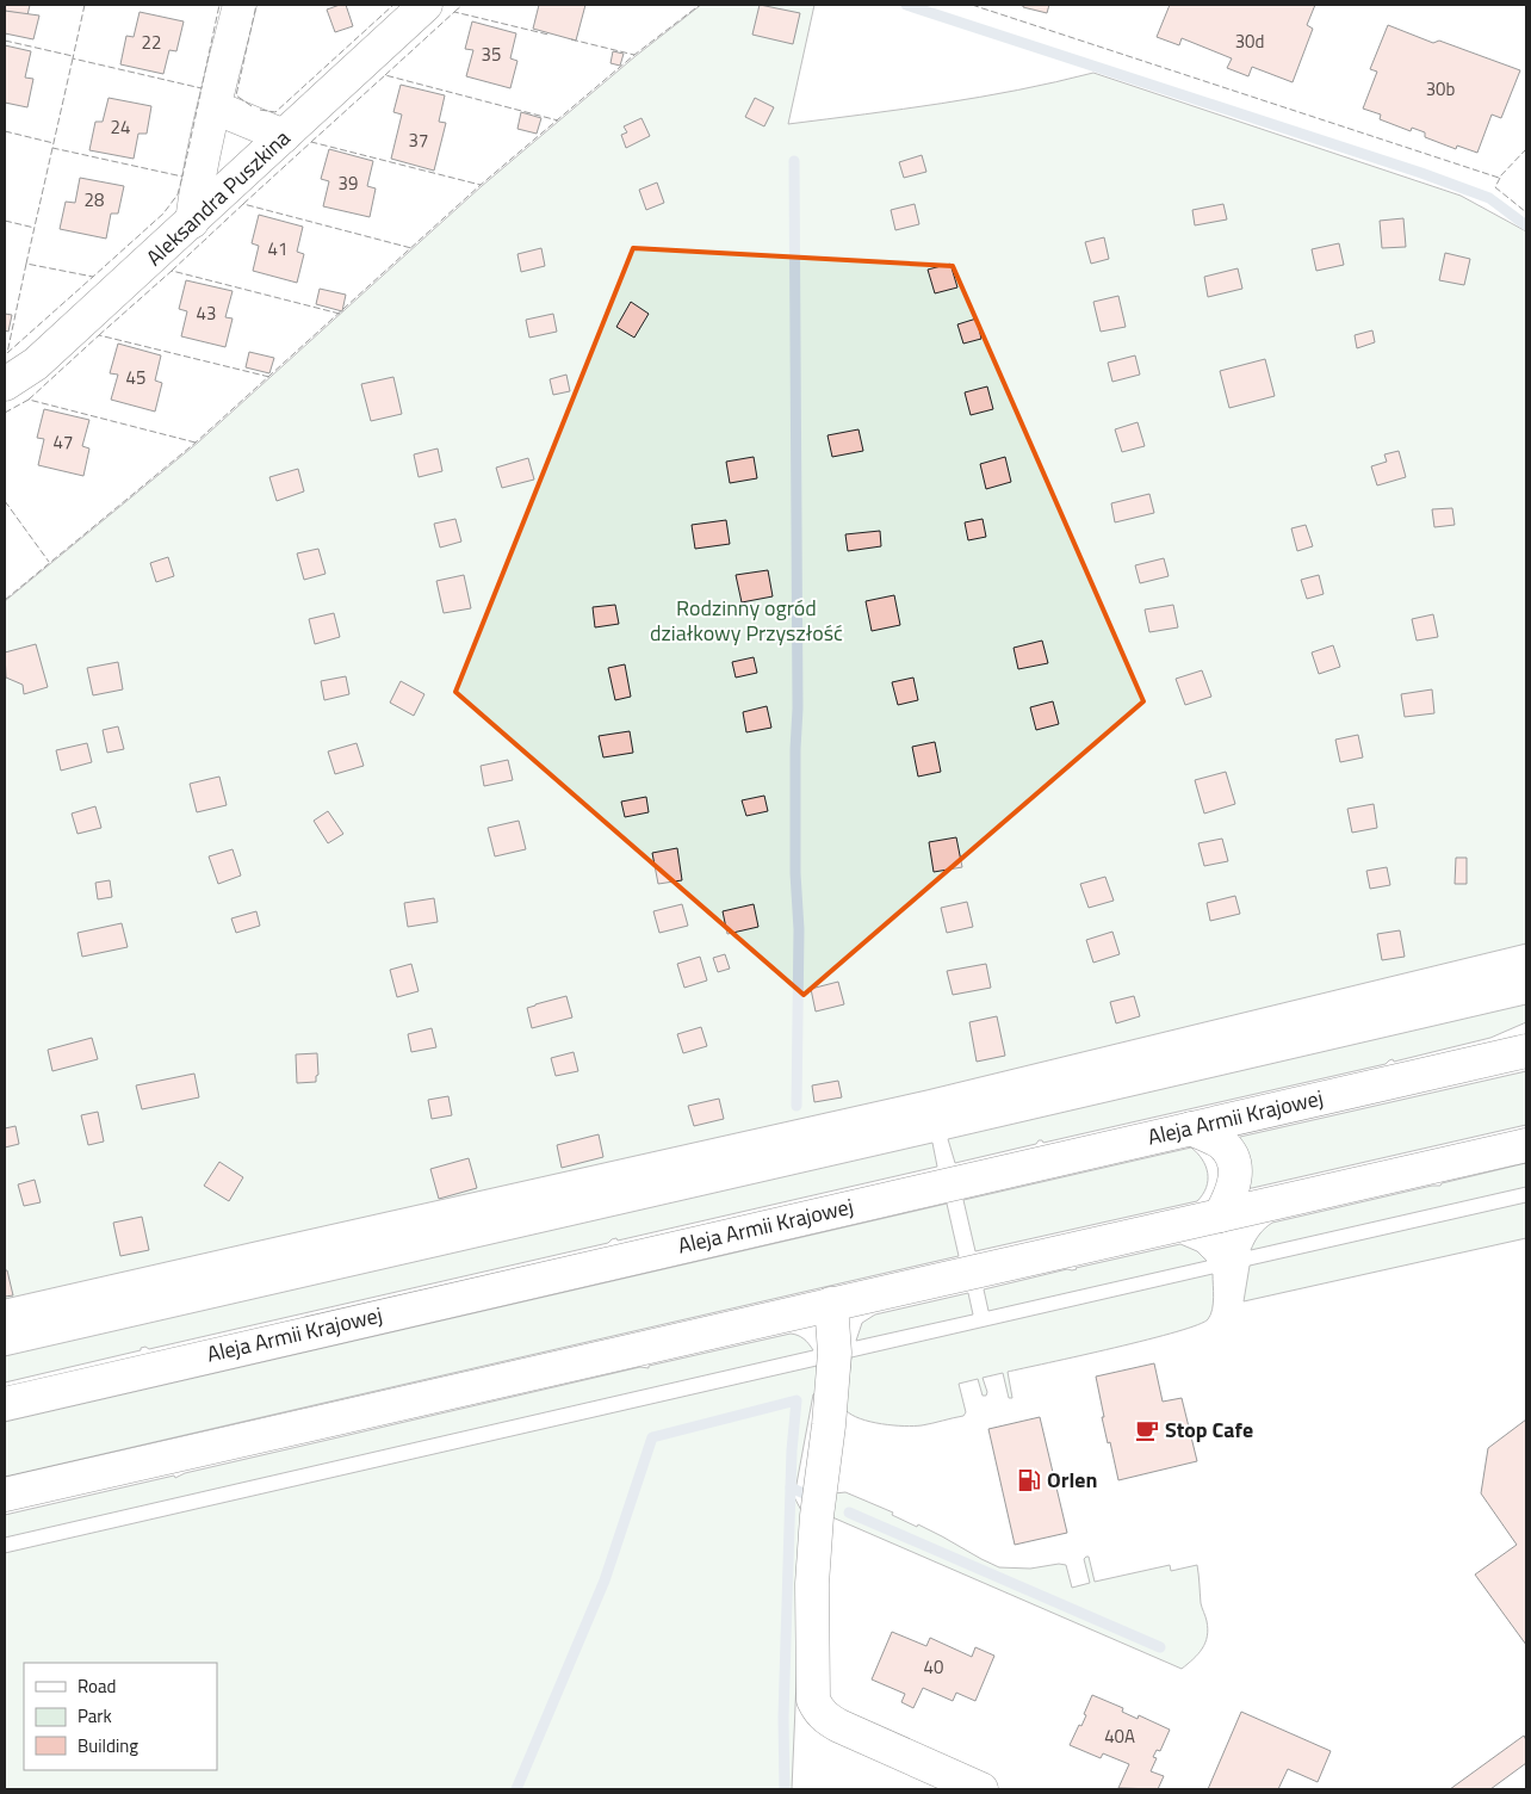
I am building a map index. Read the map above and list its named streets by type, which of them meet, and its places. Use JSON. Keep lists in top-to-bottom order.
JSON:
{
  "streets": {
    "main road": ["Aleksandra Puszkina", "Aleja Armii Krajowej"]
  },
  "parks": ["Rodzinny ogród działkowy Przyszłość"],
  "places": {
    "cafe": ["Stop Cafe"],
    "fuel station": ["Orlen"]
  },
  "house_numbers": [
    "30d",
    "22",
    "35",
    "30b",
    "24",
    "37",
    "39",
    "28",
    "41",
    "43",
    "45",
    "47",
    "40",
    "40A"
  ],
  "legend": ["Road", "Park", "Building"]
}
